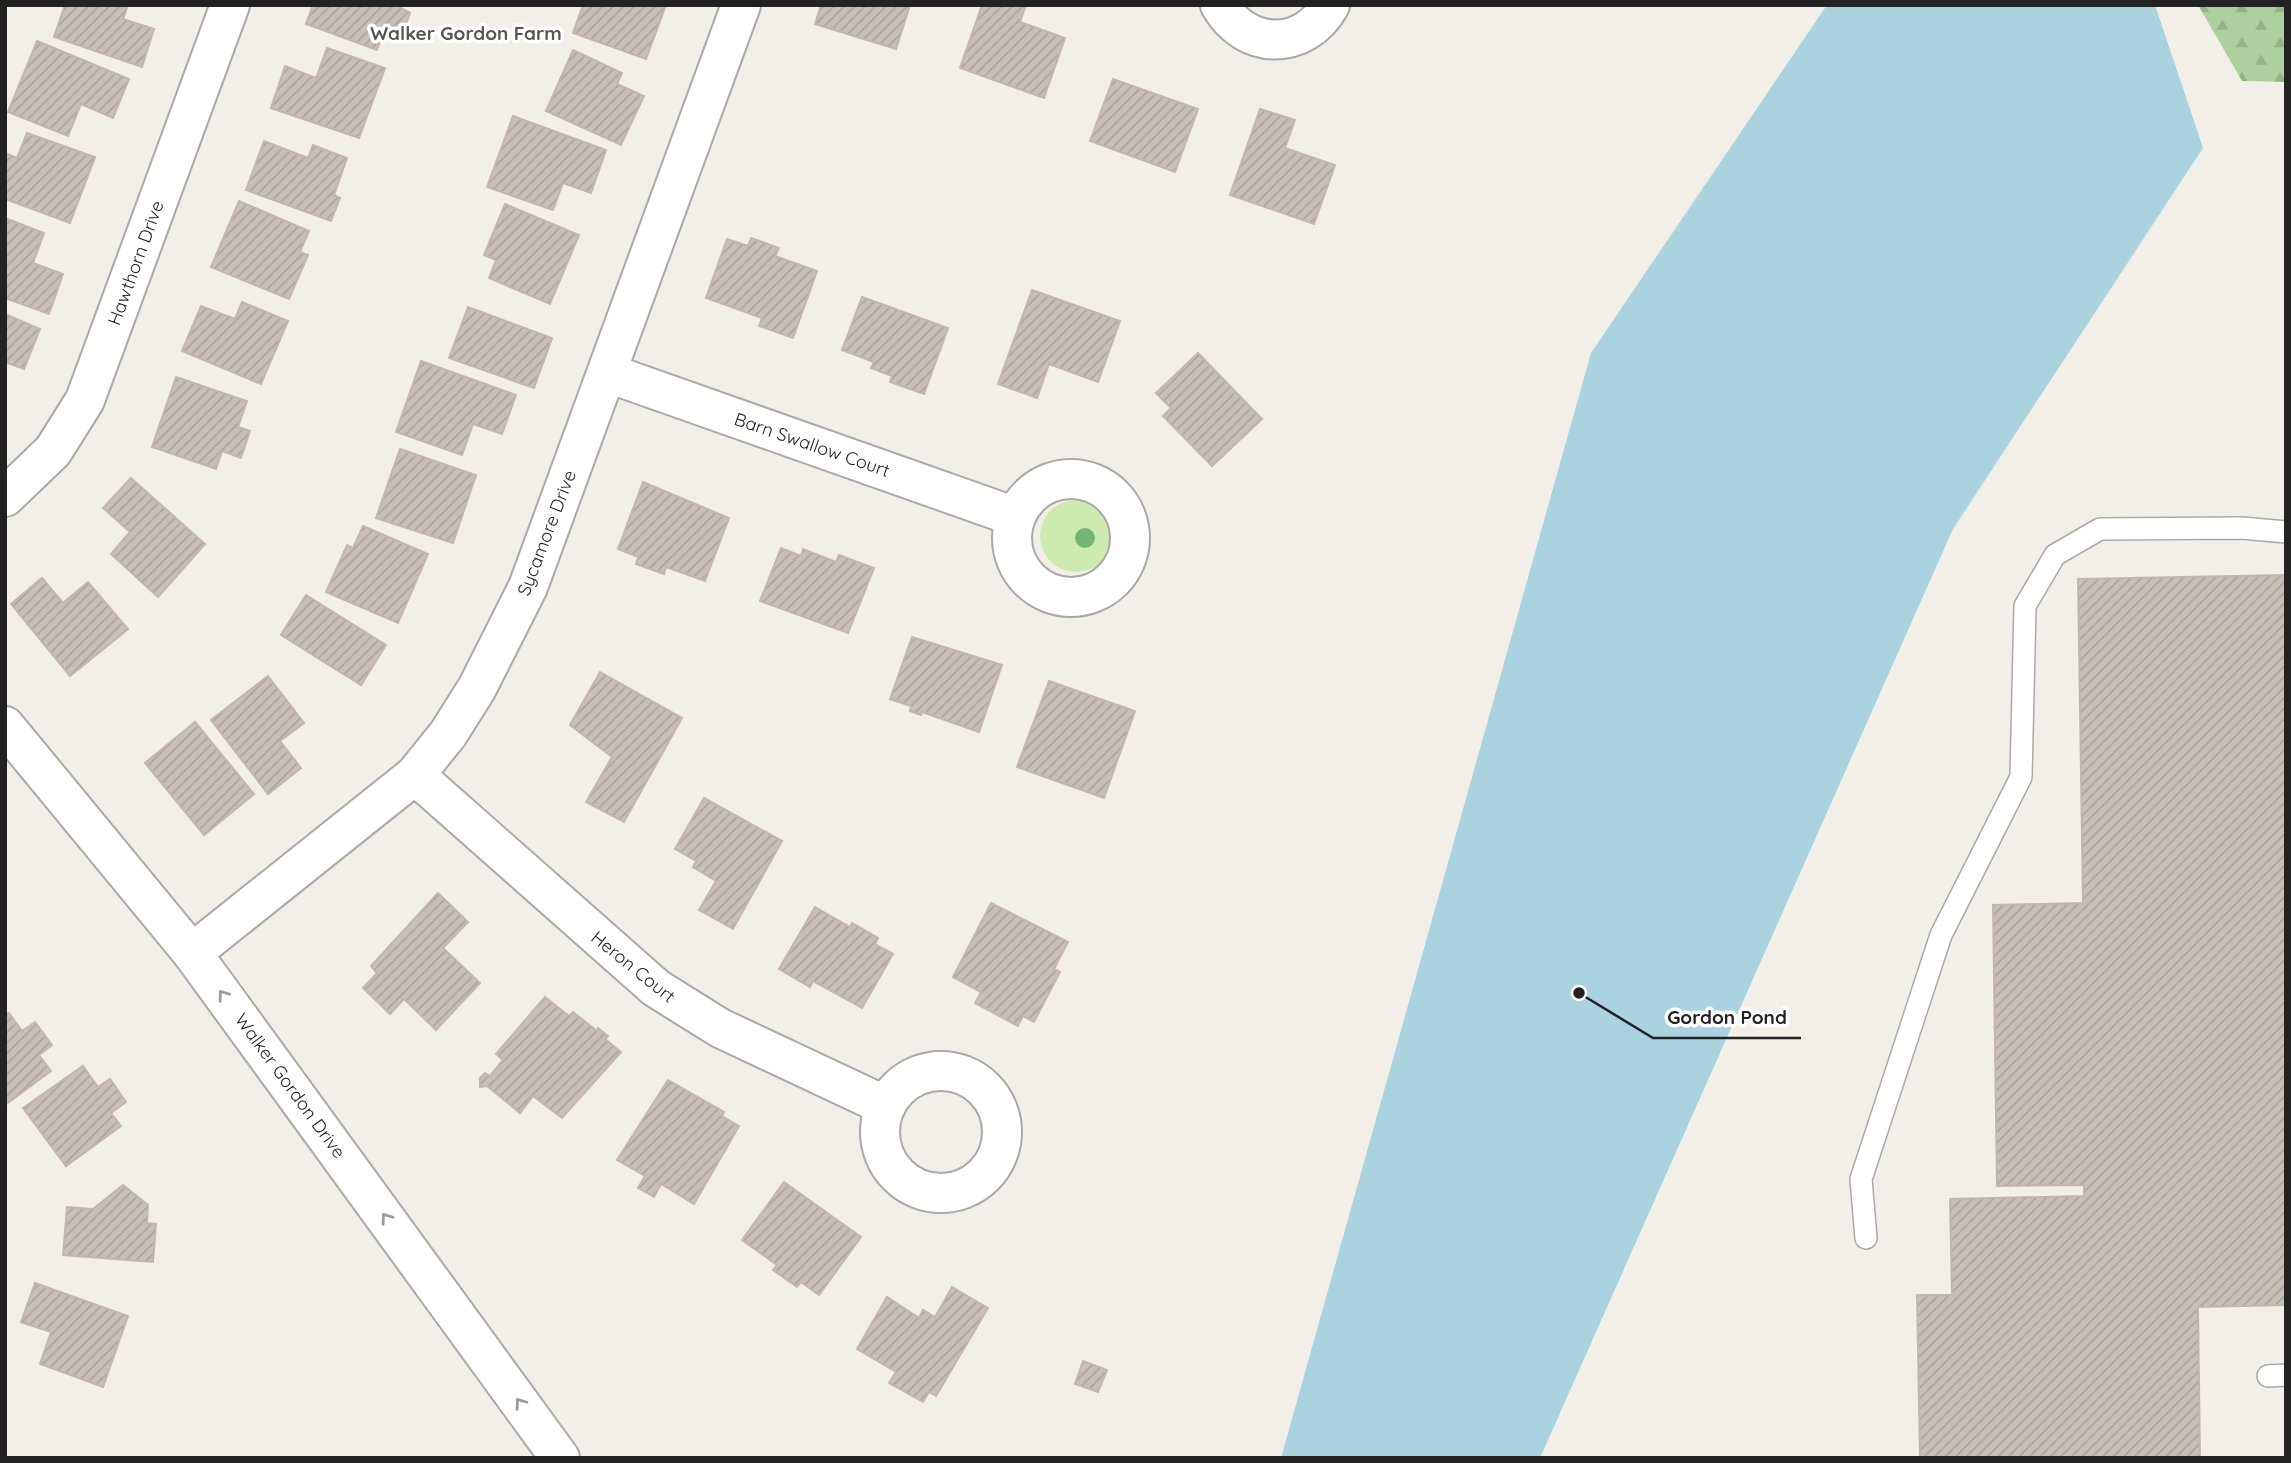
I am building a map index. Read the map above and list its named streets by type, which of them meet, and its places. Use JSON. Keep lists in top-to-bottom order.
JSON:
{
  "streets": {
    "street": [
      "Hawthorn Drive",
      "Barn Swallow Court",
      "Sycamore Drive",
      "Heron Court",
      "Walker Gordon Drive"
    ]
  },
  "crossings": [
    ["Barn Swallow Court", "Sycamore Drive"],
    ["Sycamore Drive", "Heron Court"],
    ["Sycamore Drive", "Walker Gordon Drive"]
  ],
  "one_way": ["Walker Gordon Drive"],
  "districts": ["Walker Gordon Farm"],
  "places": ["Gordon Pond"]
}
